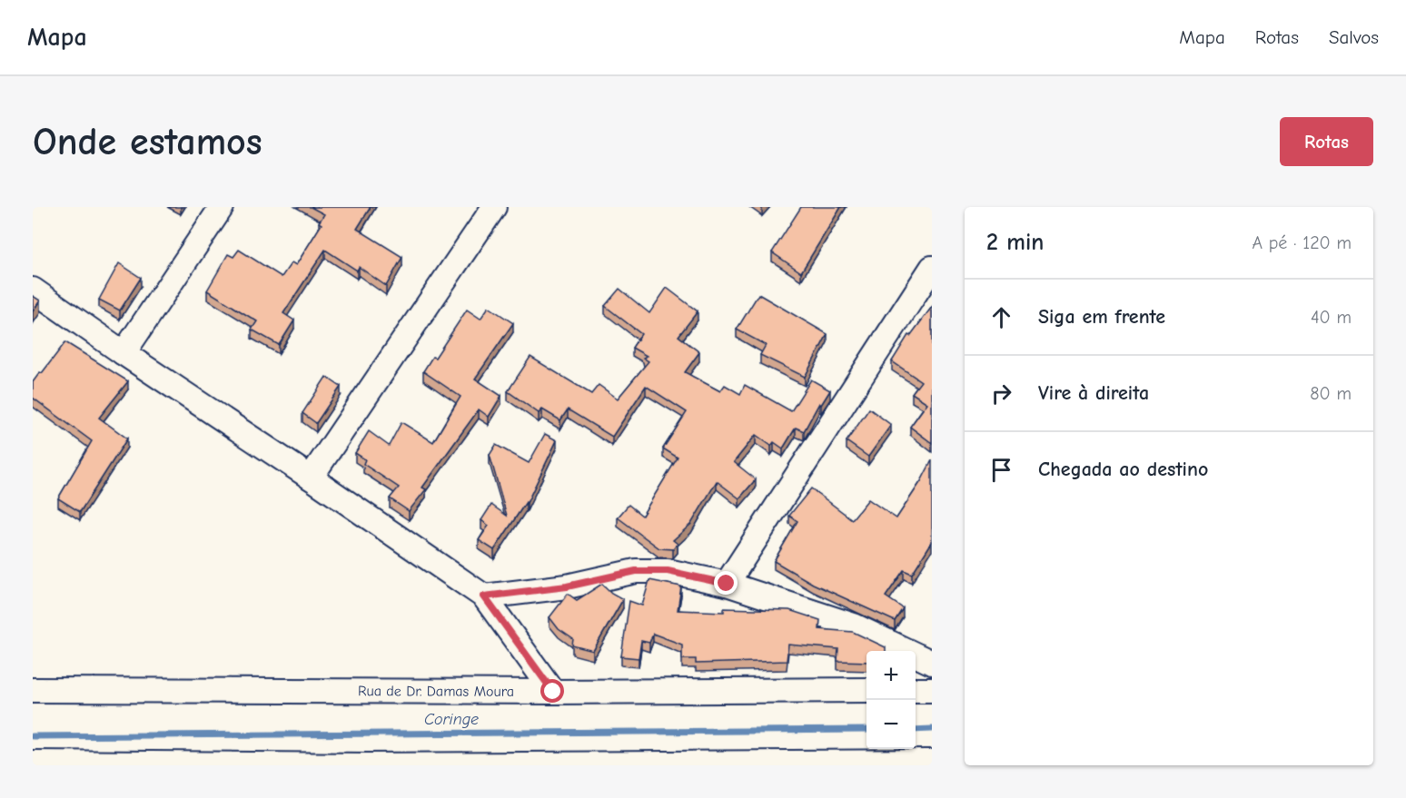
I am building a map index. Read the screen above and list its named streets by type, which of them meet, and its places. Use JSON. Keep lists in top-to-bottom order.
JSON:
{
  "streets": {
    "street": ["Rua de Dr. Damas Moura"]
  },
  "water": ["Coringe"],
  "page": {
    "header": "Mapa",
    "nav": ["Mapa", "Rotas", "Salvos"],
    "buttons": "Rotas",
    "title": "Onde estamos",
    "heading": ["2 min", "A pé · 120 m"],
    "list": [
      ["Siga em frente", "40 m"],
      ["Vire à direita", "80 m"],
      "Chegada ao destino"
    ],
    "map_buttons": ["+", "−"]
  }
}
